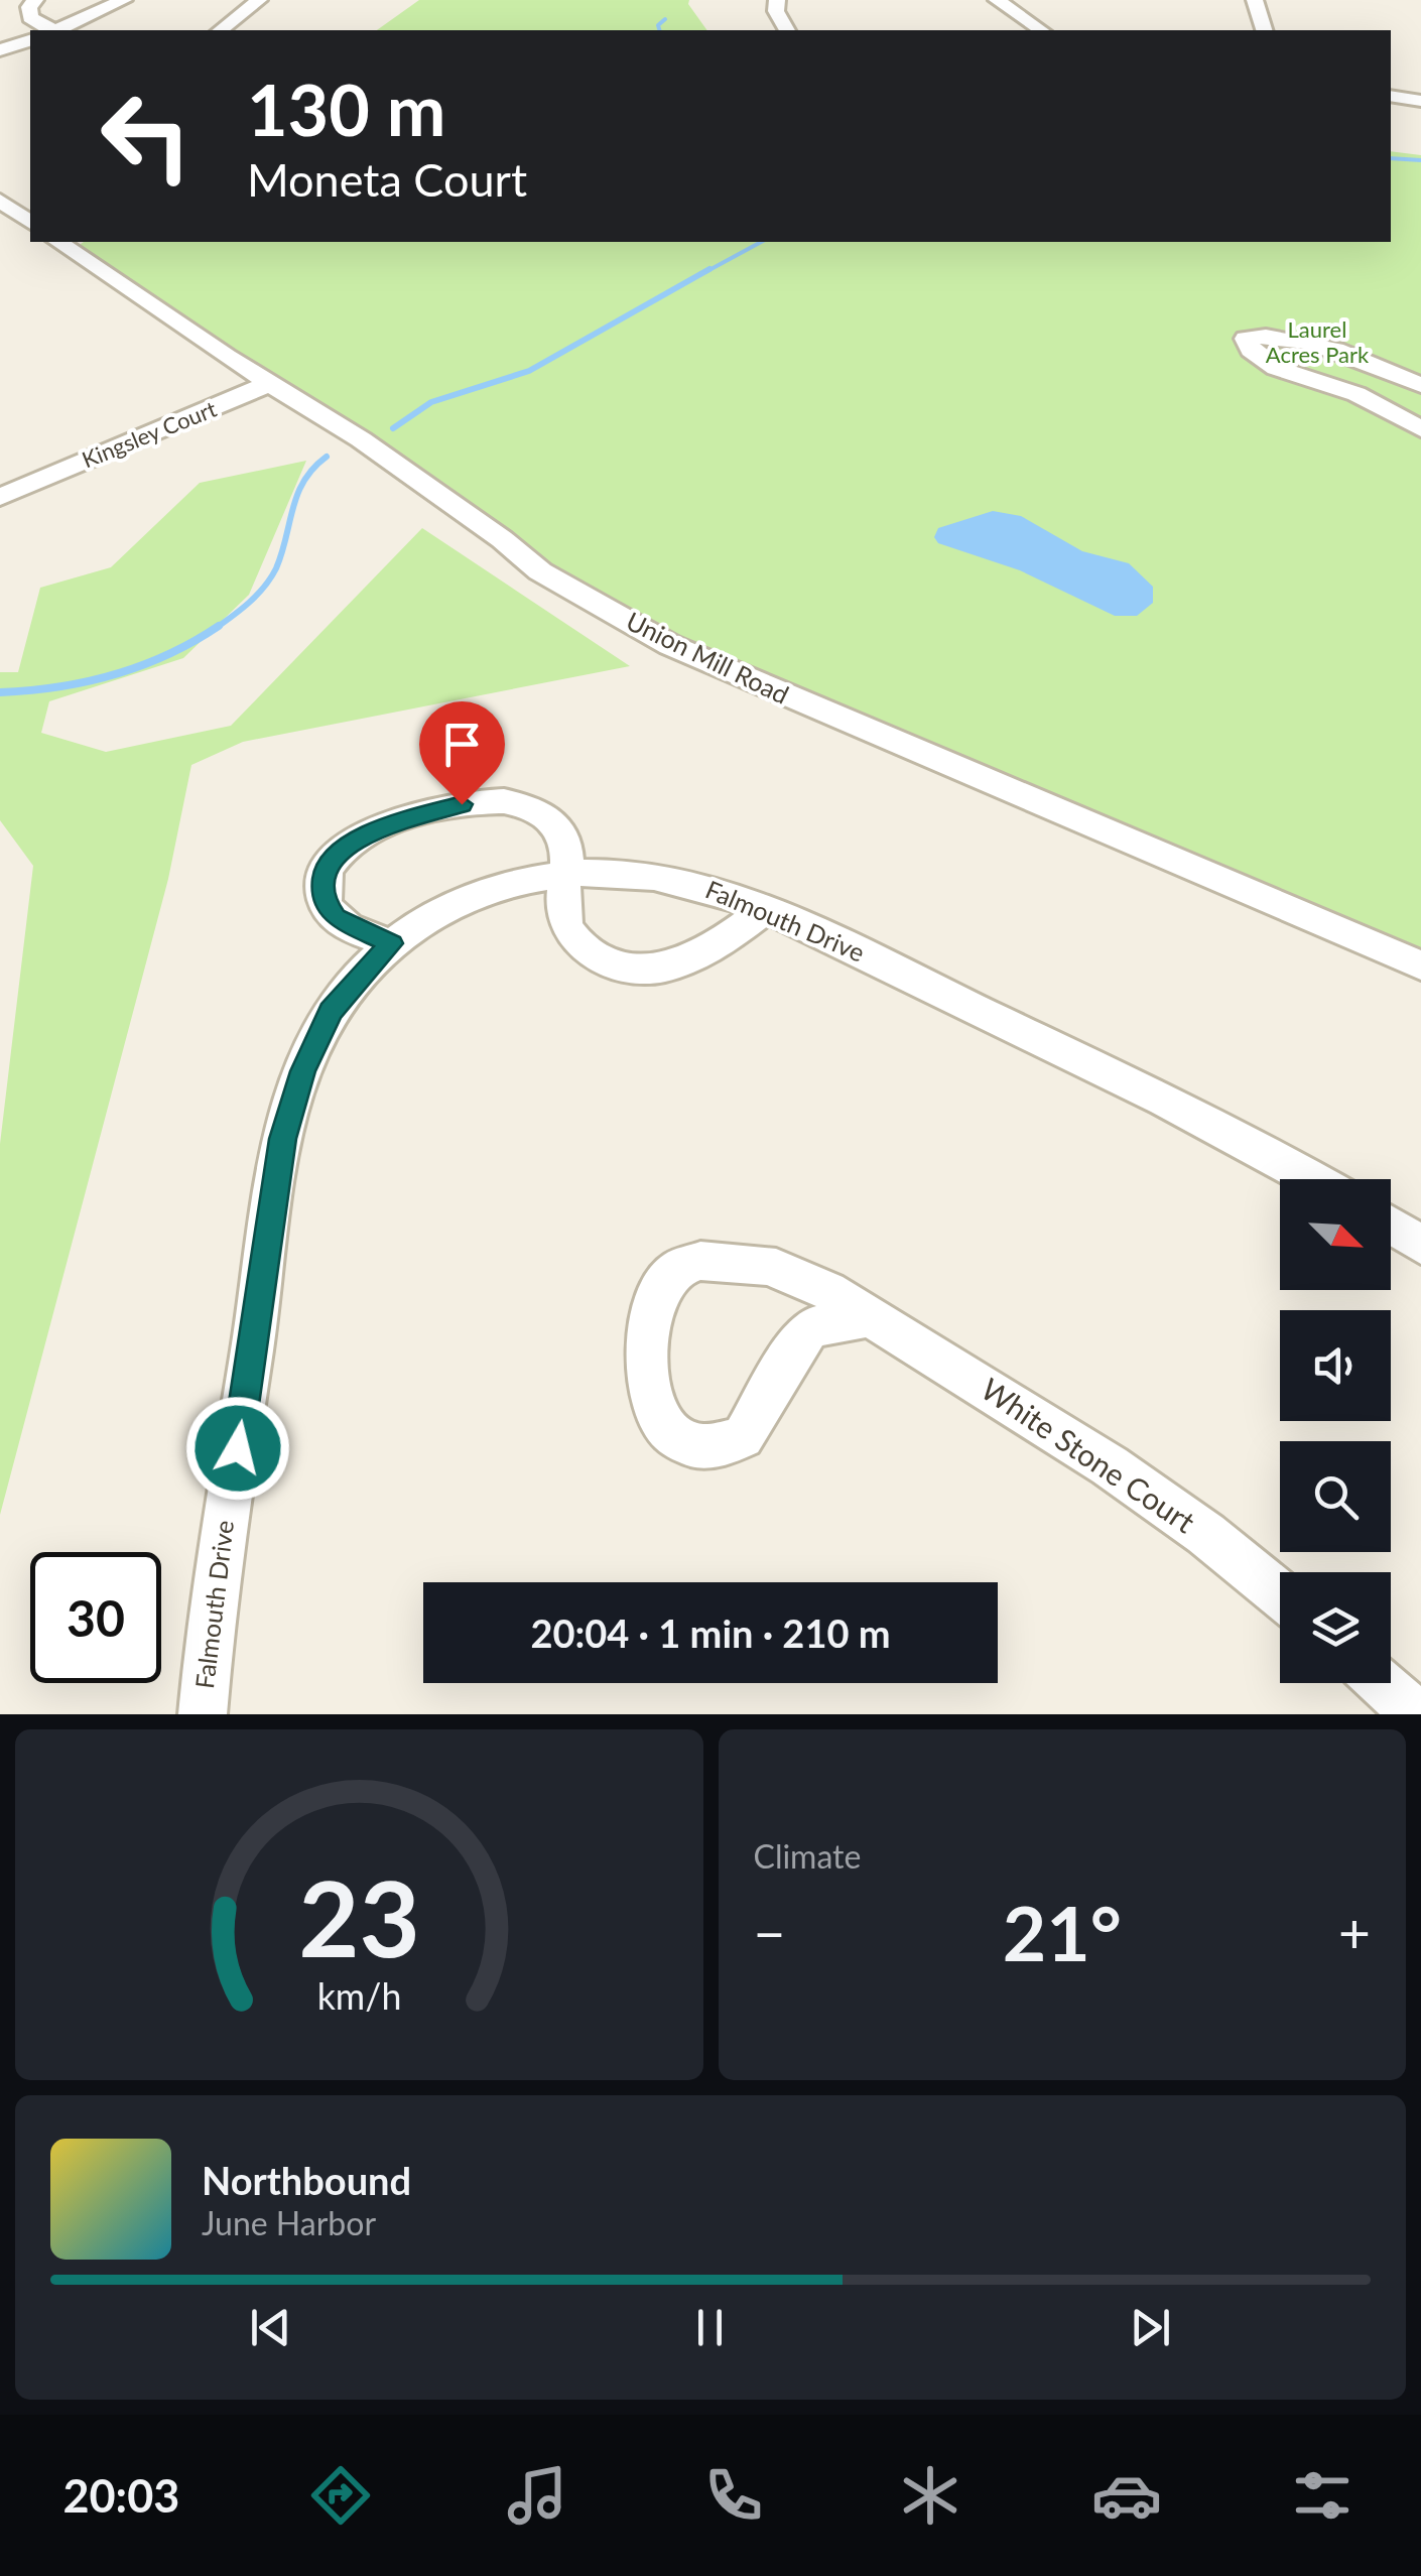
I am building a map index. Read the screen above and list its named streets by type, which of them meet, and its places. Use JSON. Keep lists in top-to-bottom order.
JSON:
{
  "streets": {
    "street": [
      "Kingsley Court",
      "Union Mill Road",
      "Falmouth Drive",
      "White Stone Court"
    ]
  },
  "crossings": [
    ["Kingsley Court", "Union Mill Road"]
  ],
  "parks": ["Laurel Acres Park"],
  "north": "bottom right",
  "page": {
    "turn": ["130 m", "Moneta Court"],
    "limit": "30",
    "trip": "20:04 · 1 min · 210 m",
    "tile": "Climate",
    "heat": ["−", "21°", "+"],
    "song": ["Northbound", "June Harbor"],
    "tabs": "20:03",
    "gauge": ["23", "km/h"]
  }
}
